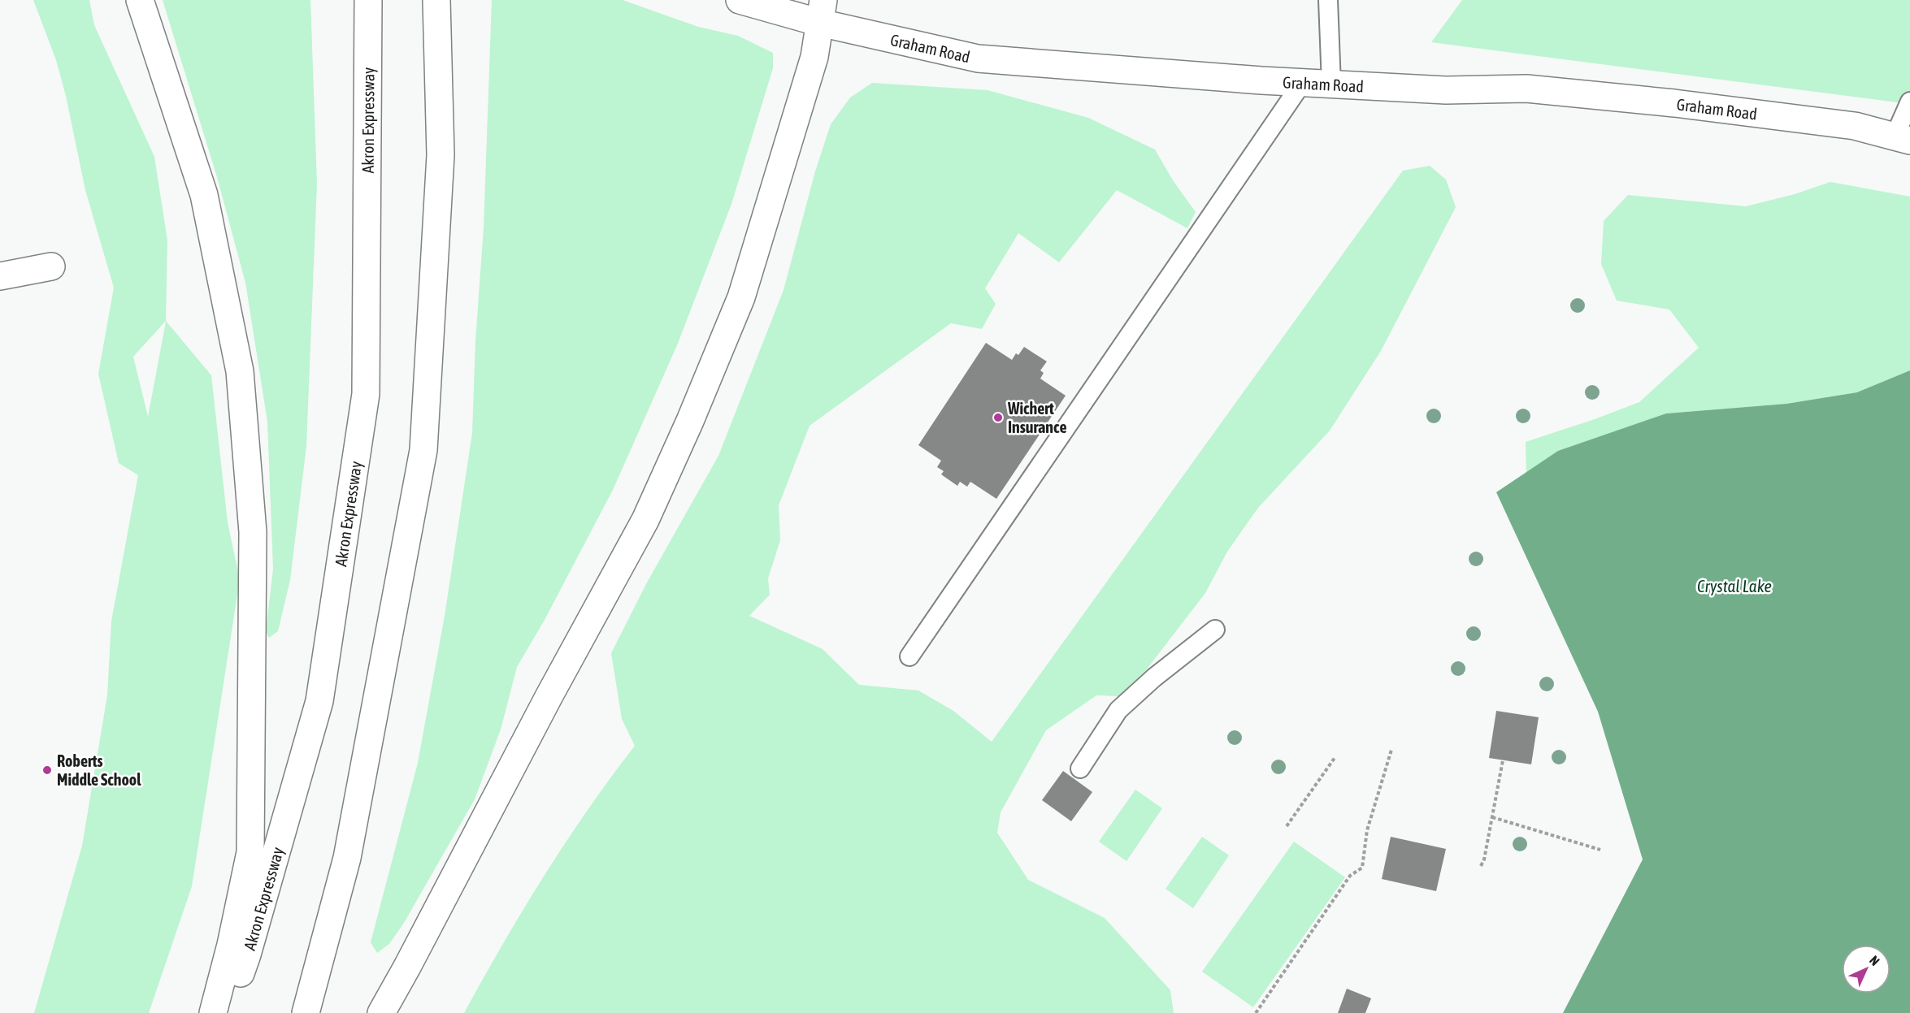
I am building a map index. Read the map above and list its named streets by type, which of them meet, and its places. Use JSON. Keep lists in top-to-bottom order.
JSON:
{
  "streets": {
    "main road": ["Graham Road", "Akron Expressway"]
  },
  "water": ["Crystal Lake"],
  "places": ["Wichert Insurance", "Roberts Middle School"],
  "north": "top right"
}
